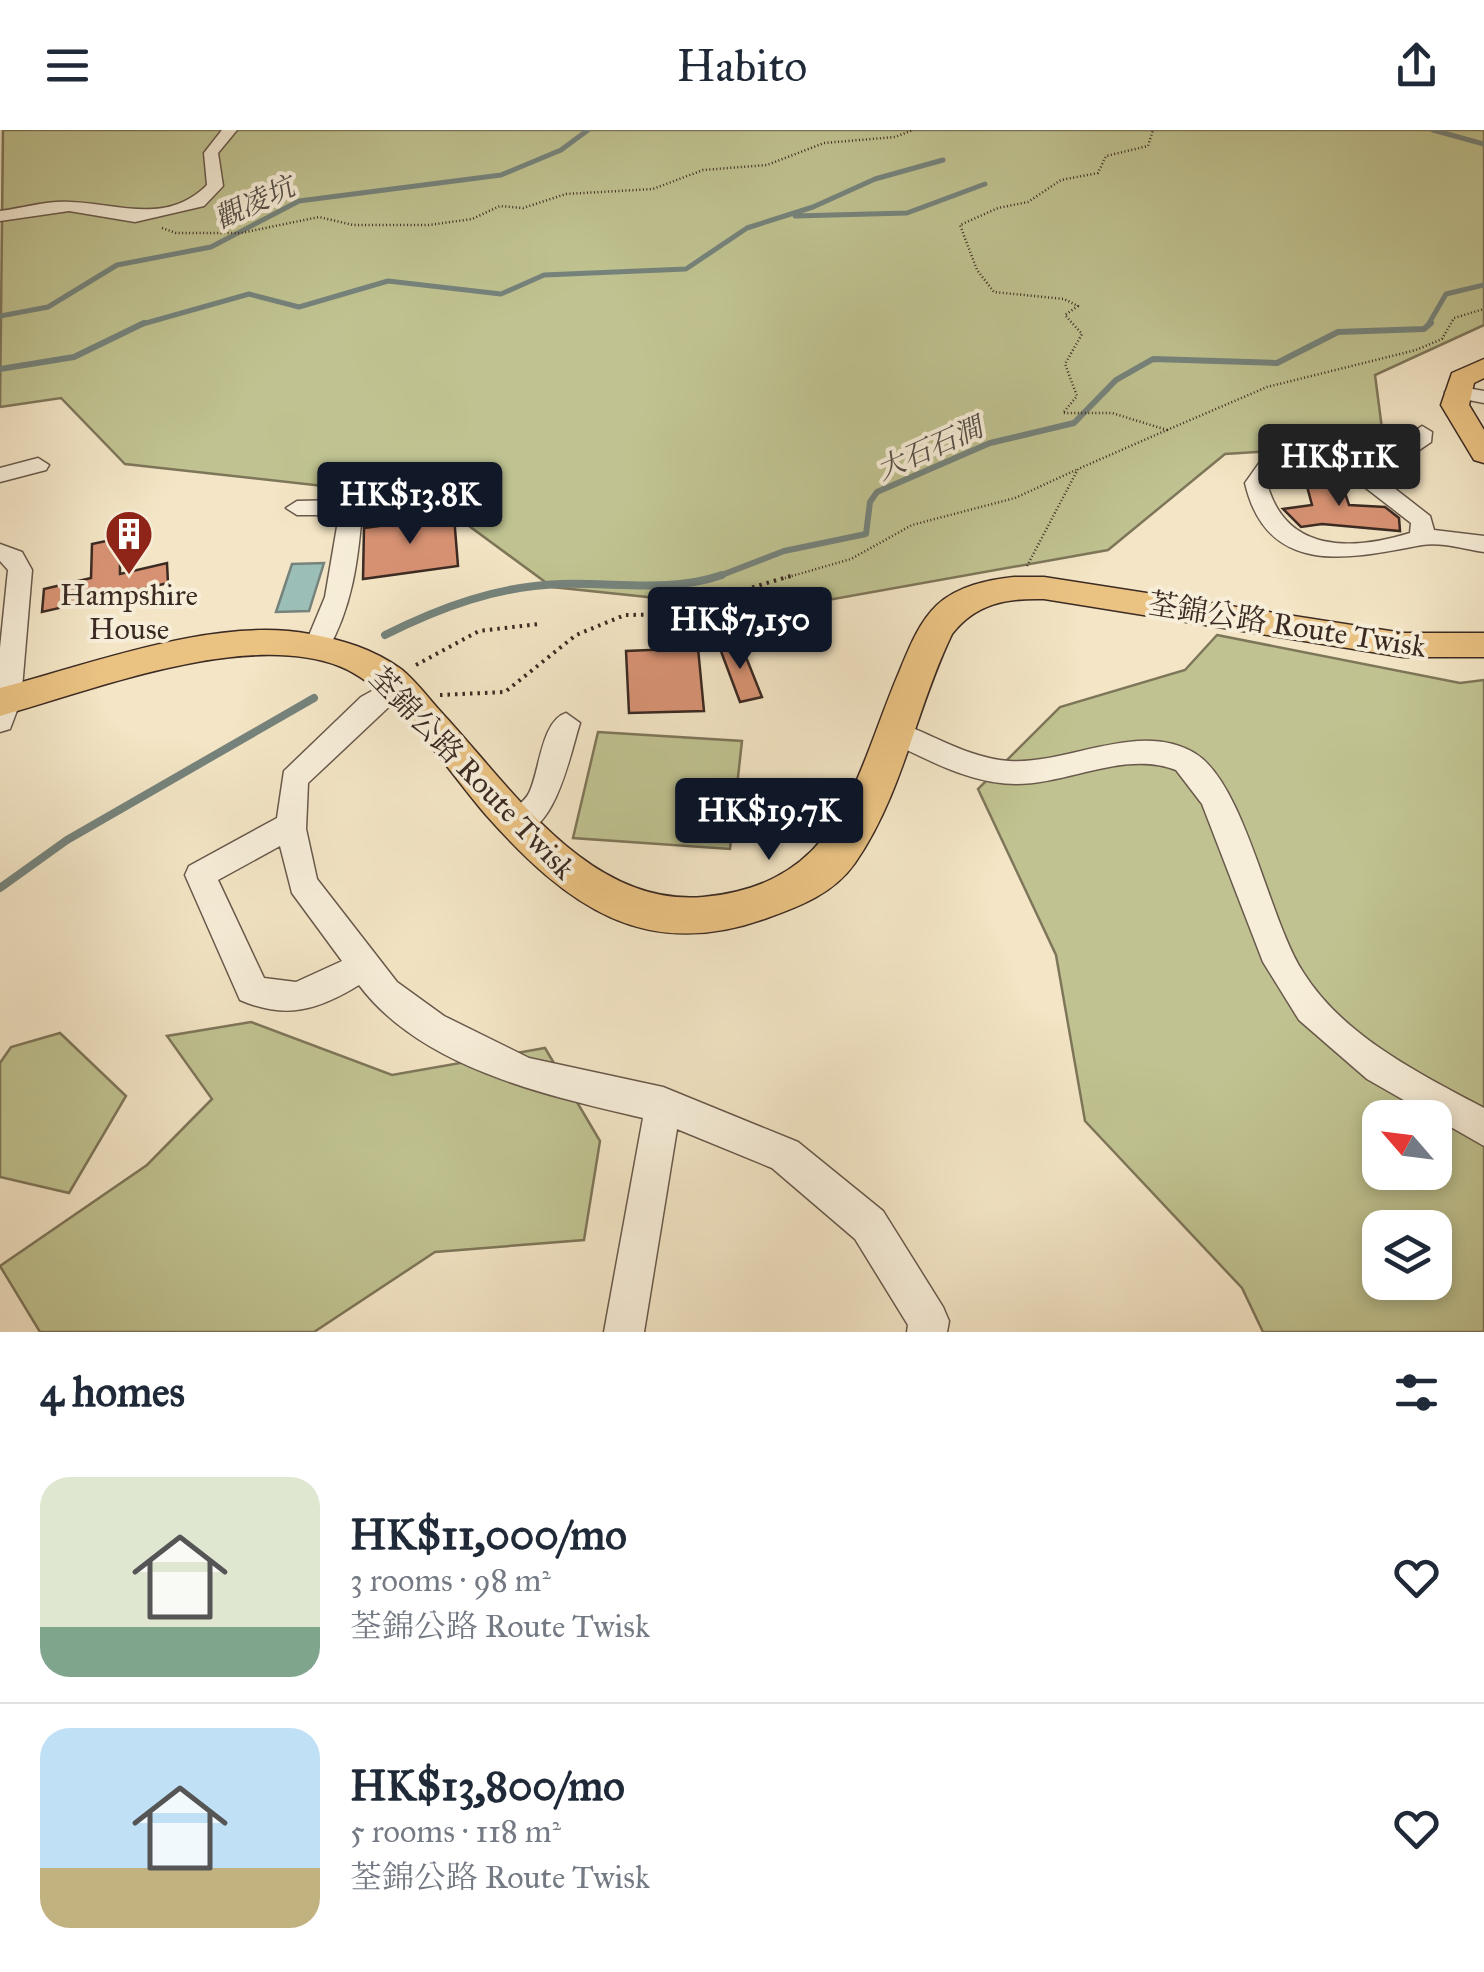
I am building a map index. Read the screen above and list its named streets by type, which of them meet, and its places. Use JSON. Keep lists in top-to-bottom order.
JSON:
{
  "streets": {
    "main road": ["荃錦公路 Route Twisk"]
  },
  "water": ["觀凌坑", "大石石澗"],
  "places": {
    "building": ["Hampshire House"]
  },
  "north": "top left",
  "page": {
    "header": "Habito",
    "price": [
      "HK$11K",
      "HK$13.8K",
      "HK$7,150",
      "HK$19.7K"
    ],
    "heading": "4 homes",
    "list": [
      {
        "name": "HK$11,000/mo",
        "note": "3 rooms · 98 m² · 荃錦公路 Route Twisk"
      },
      {
        "name": "HK$13,800/mo",
        "note": "5 rooms · 118 m² · 荃錦公路 Route Twisk"
      }
    ]
  }
}
